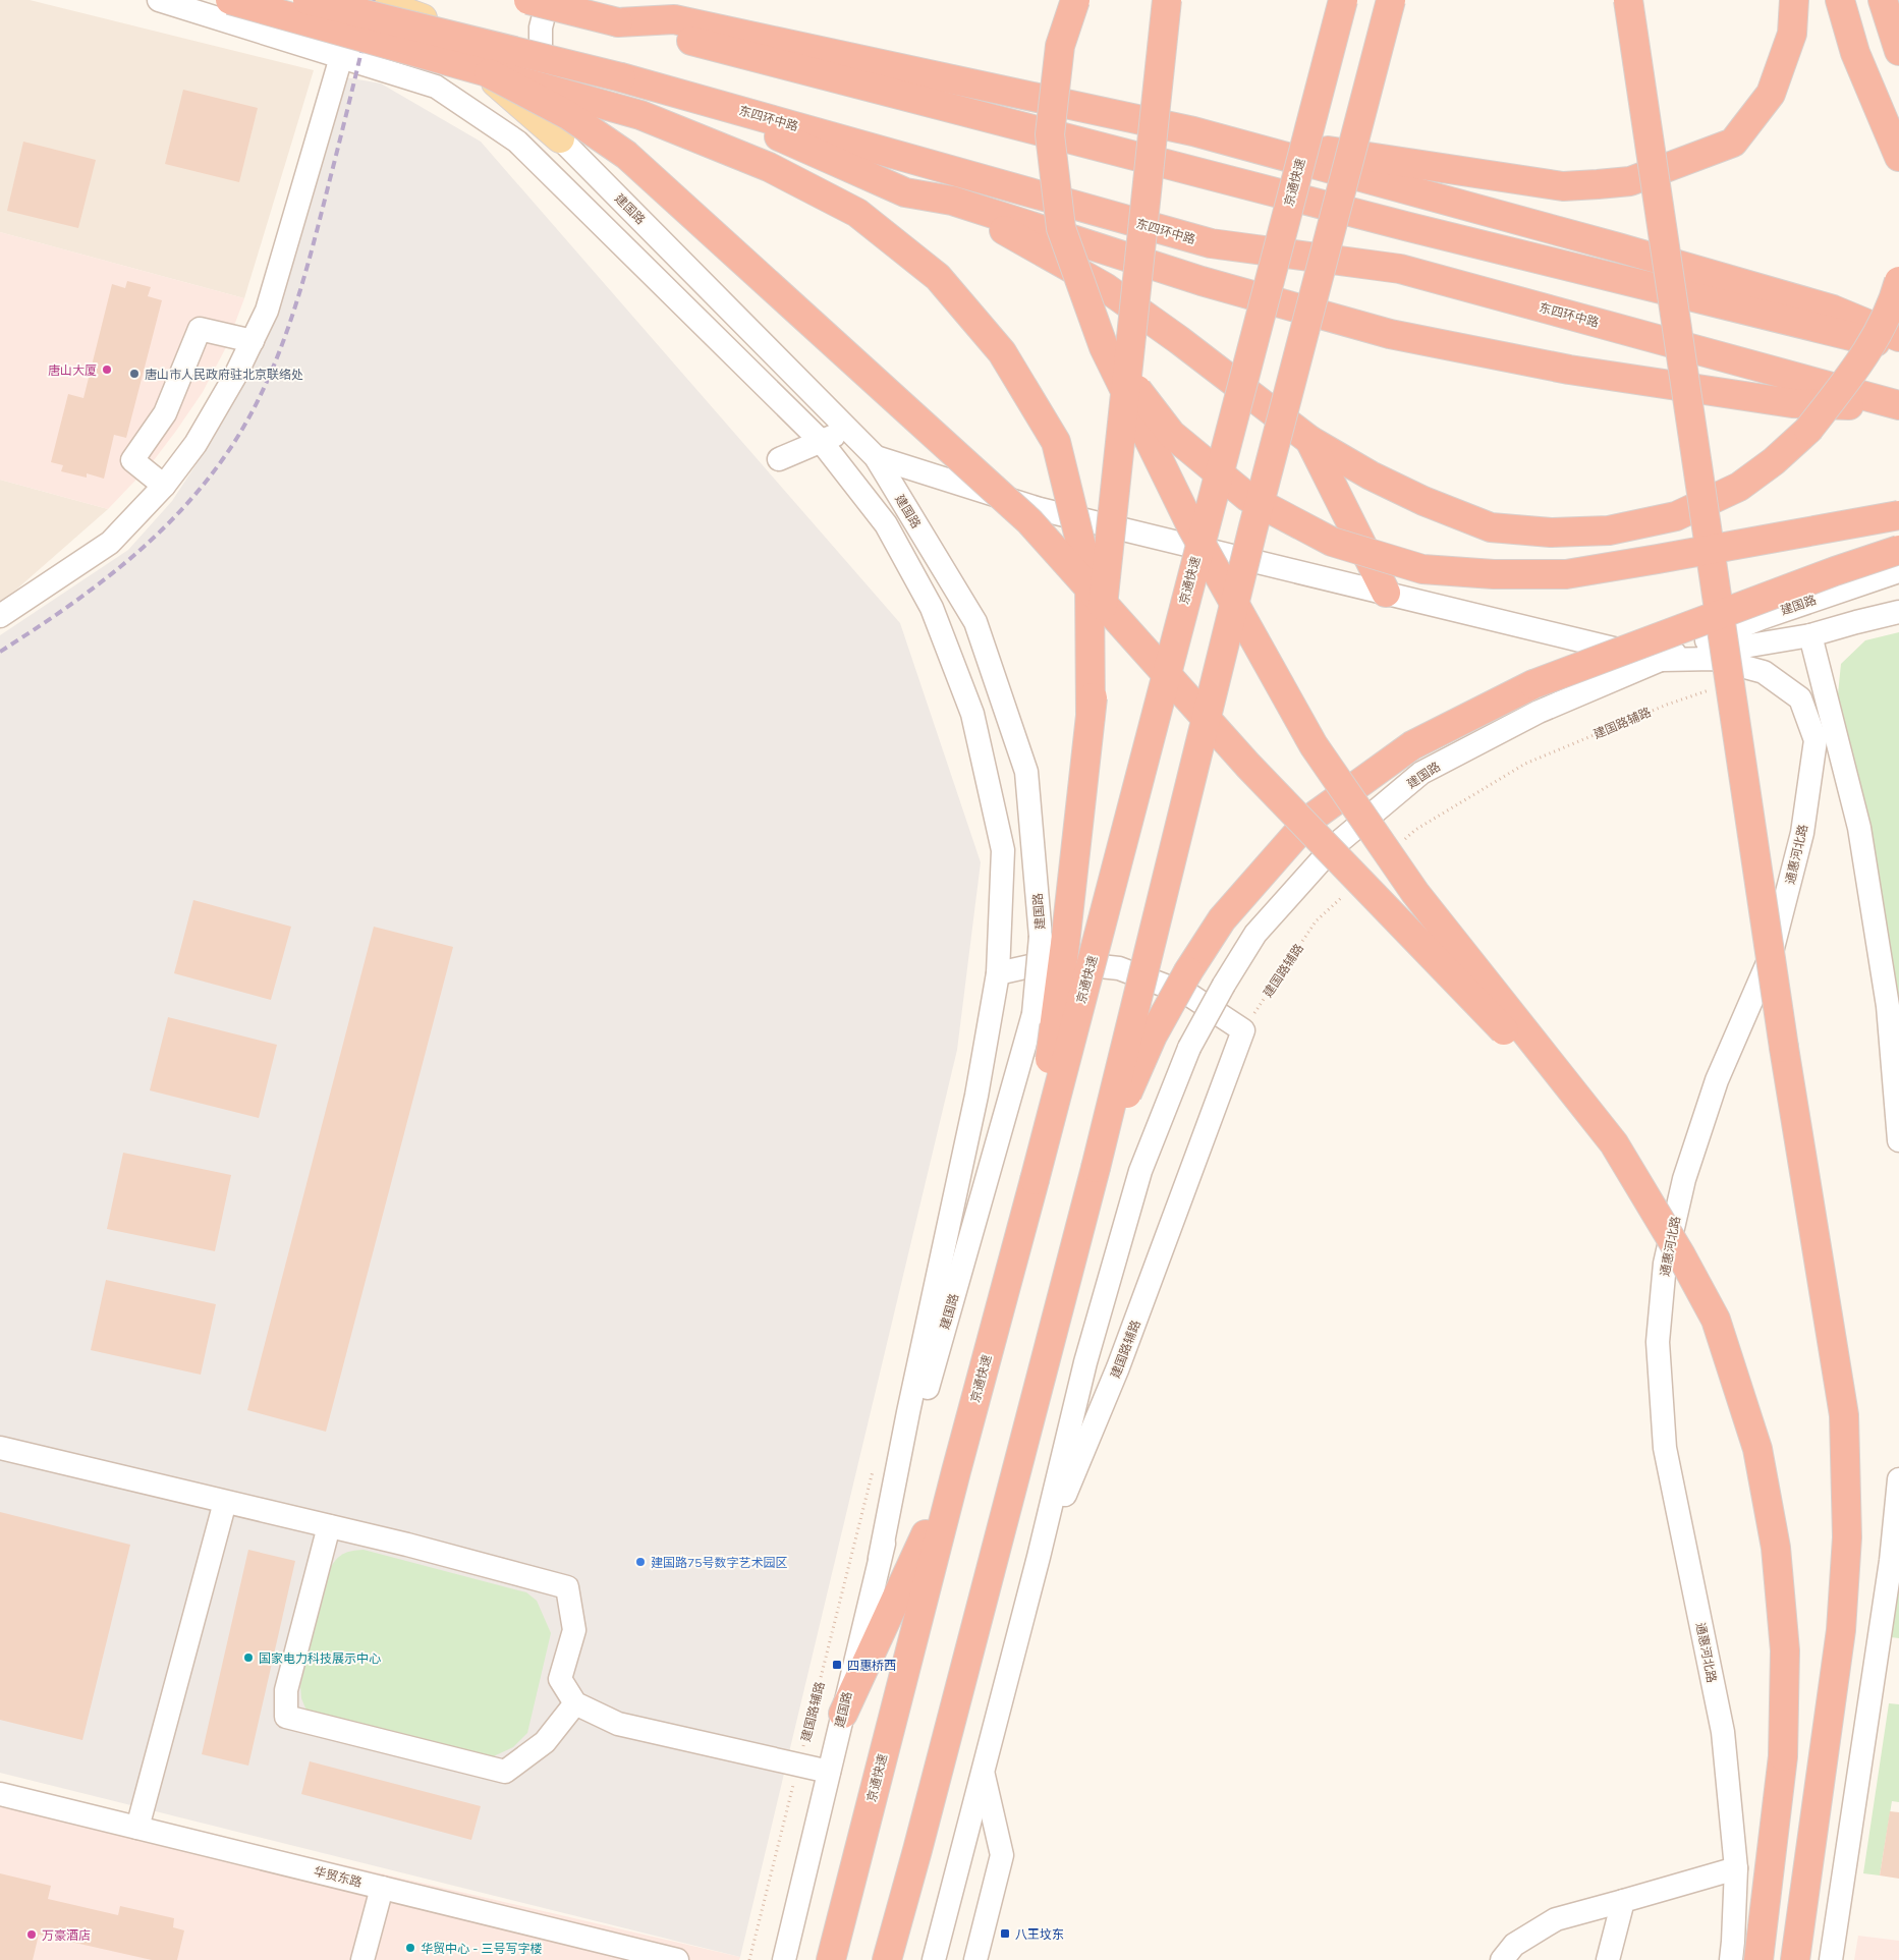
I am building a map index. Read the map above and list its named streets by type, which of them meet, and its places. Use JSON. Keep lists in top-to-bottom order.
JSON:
{
  "streets": {
    "highway": ["东四环中路", "京通快速"],
    "street": [
      "建国路",
      "建国路辅路",
      "通惠河北路",
      "华贸东路"
    ]
  },
  "crossings": [
    ["建国路", "建国路辅路"],
    ["建国路", "通惠河北路"]
  ],
  "places": {
    "other": [
      "唐山大厦",
      "唐山市人民政府驻北京联络处",
      "建国路75号数字艺术园区",
      "国家电力科技展示中心",
      "万豪酒店",
      "华贸中心 - 三号写字楼"
    ],
    "transit": ["四惠桥西", "八王坟东"]
  }
}
